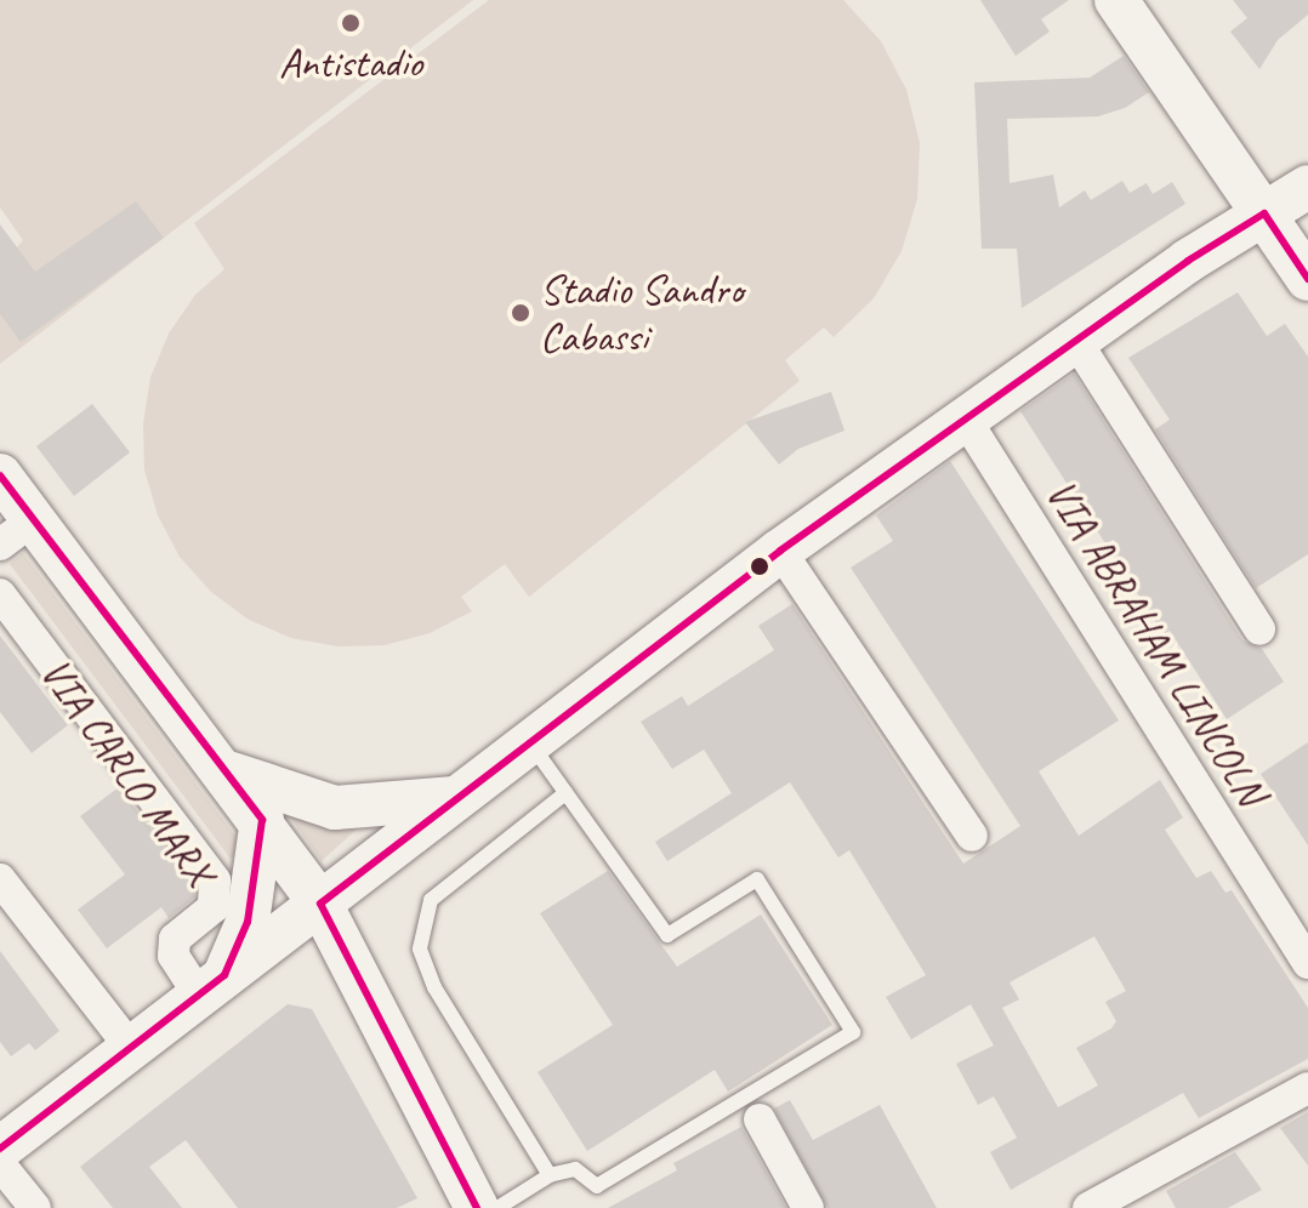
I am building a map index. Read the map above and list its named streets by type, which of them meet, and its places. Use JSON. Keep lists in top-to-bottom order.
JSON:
{
  "streets": {
    "street": ["VIA ABRAHAM LINCOLN", "VIA CARLO MARX"]
  },
  "places": ["Antistadio", "Stadio Sandro Cabassi"]
}
